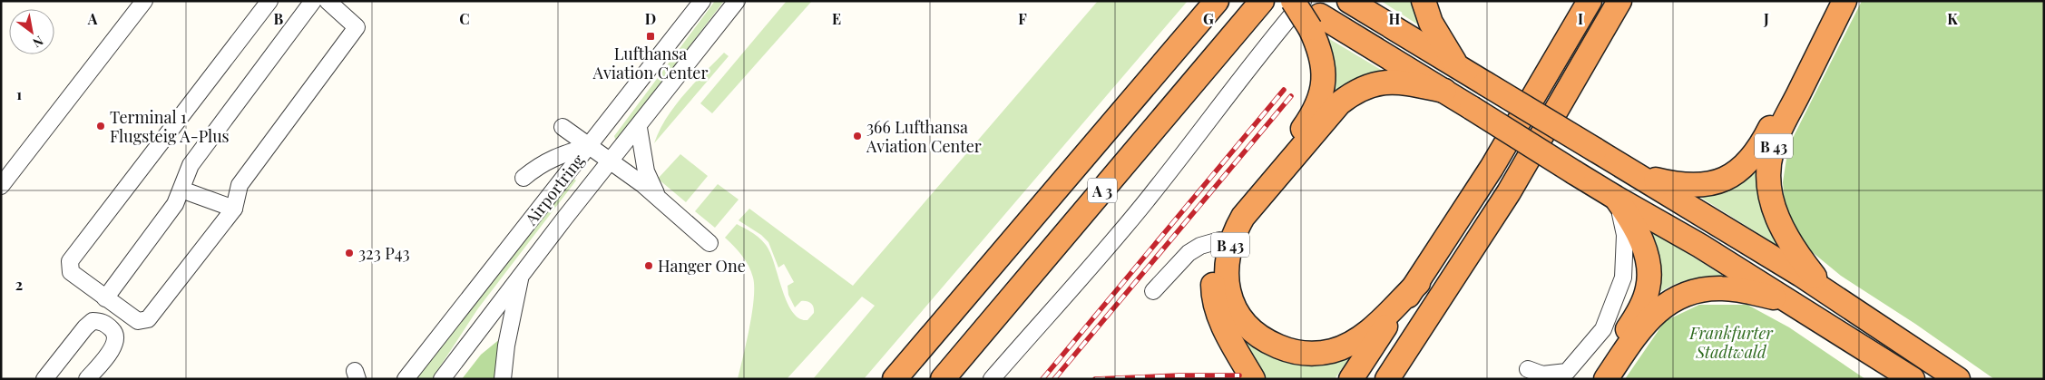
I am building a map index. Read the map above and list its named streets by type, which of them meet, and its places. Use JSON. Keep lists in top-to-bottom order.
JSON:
{
  "streets": {
    "highway": ["B 43", "A 3"],
    "street": ["Airportring"]
  },
  "parks": ["Frankfurter Stadtwald"],
  "places": {
    "transit": ["Lufthansa Aviation Center"],
    "other": [
      "Terminal 1 Flugsteig A-Plus",
      "366 Lufthansa Aviation Center",
      "323 P43",
      "Hanger One"
    ]
  },
  "north": "bottom right",
  "grid": {
    "columns": [
      "A",
      "B",
      "C",
      "D",
      "E",
      "F",
      "G",
      "H",
      "I",
      "J",
      "K"
    ],
    "rows": ["1", "2"]
  }
}
